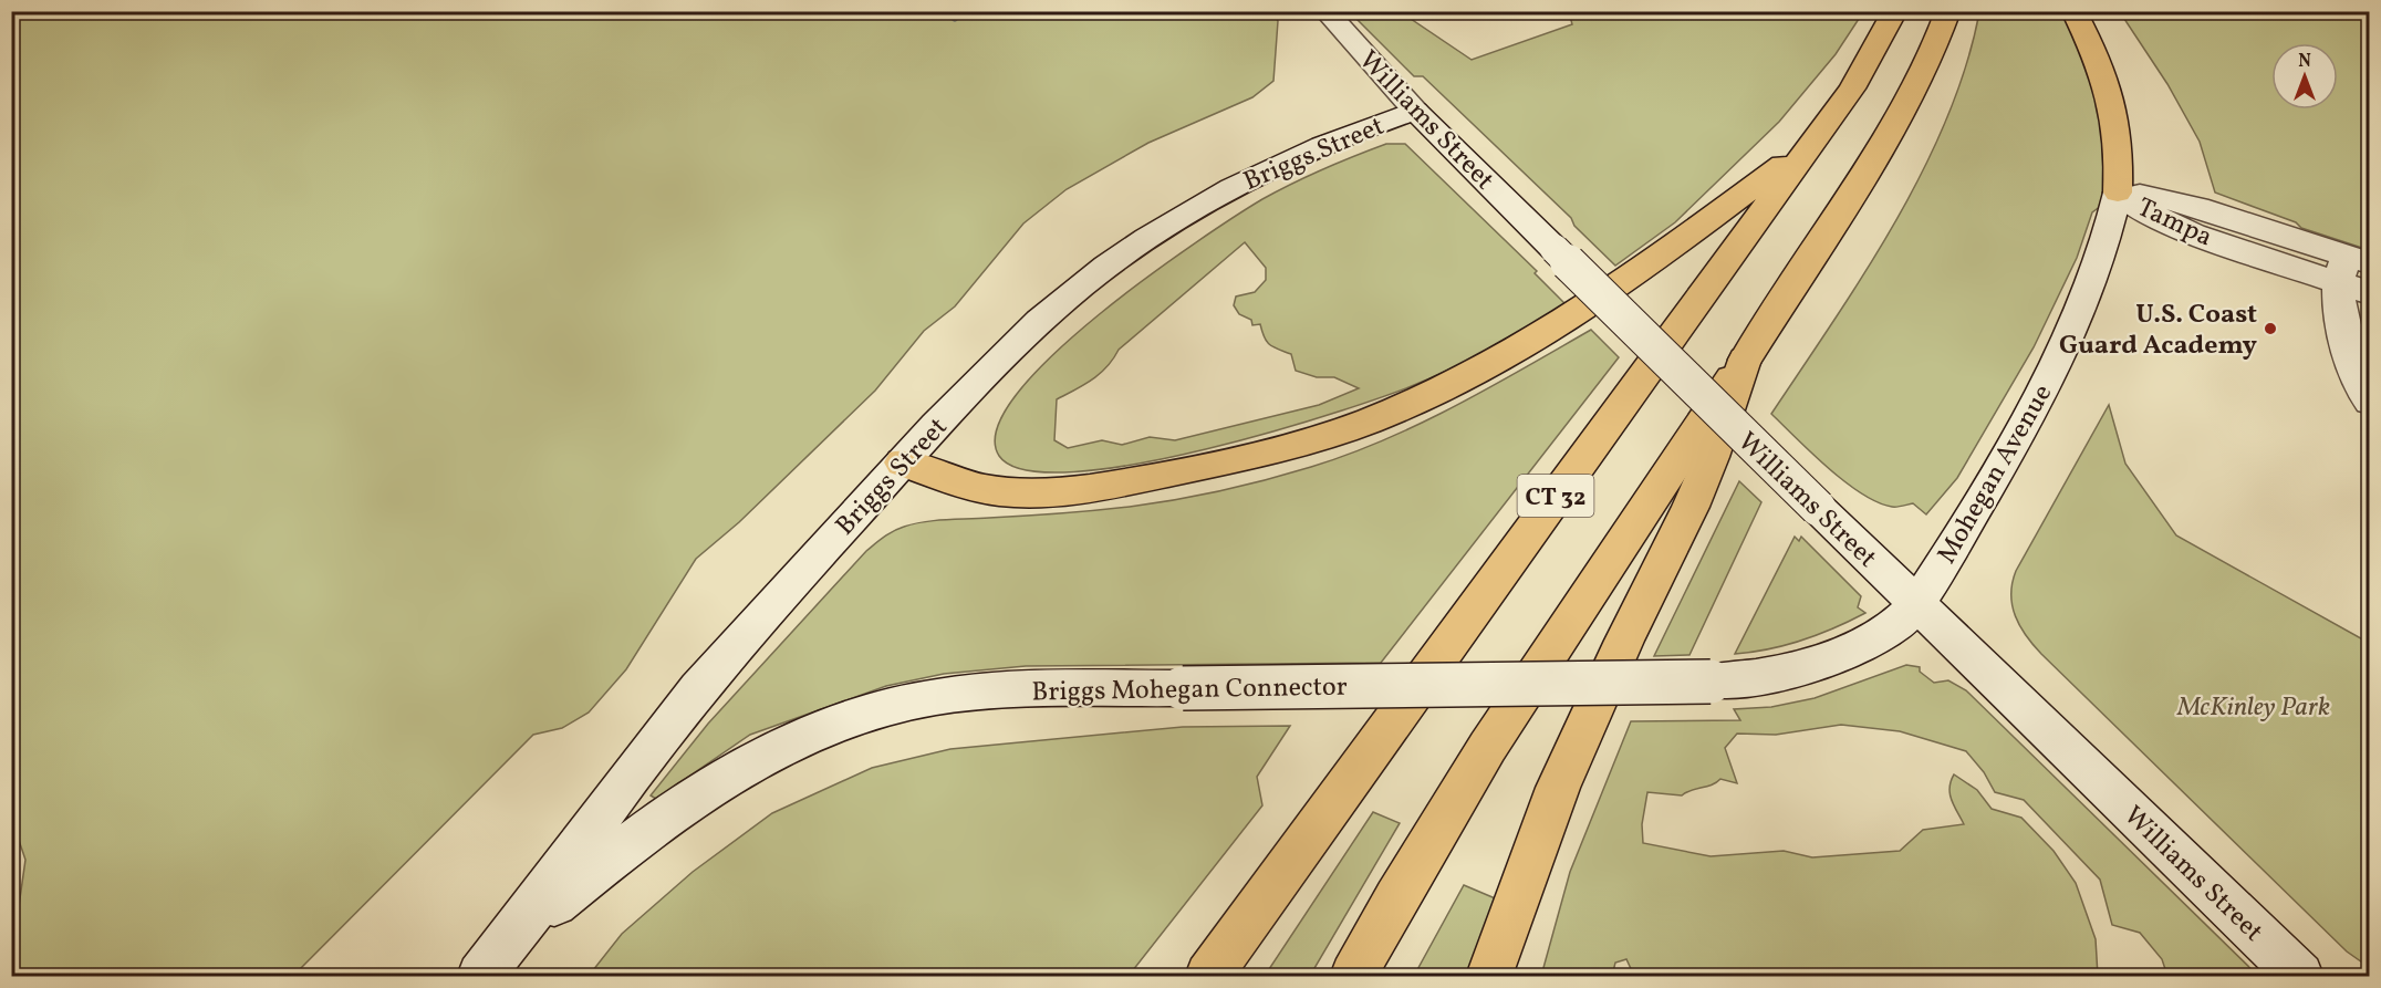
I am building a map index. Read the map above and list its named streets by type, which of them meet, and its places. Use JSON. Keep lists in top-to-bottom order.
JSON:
{
  "streets": {
    "main road": [
      "Williams Street",
      "Briggs Street",
      "Tampa",
      "Mohegan Avenue",
      "CT 32",
      "Briggs Mohegan Connector"
    ]
  },
  "crossings": [
    ["Williams Street", "Briggs Street"],
    ["Williams Street", "Mohegan Avenue"],
    ["Williams Street", "Briggs Mohegan Connector"],
    ["Briggs Street", "Briggs Mohegan Connector"],
    ["Tampa", "Mohegan Avenue"],
    ["Mohegan Avenue", "Briggs Mohegan Connector"]
  ],
  "parks": ["McKinley Park"],
  "places": ["U.S. Coast Guard Academy"],
  "north": "top"
}
